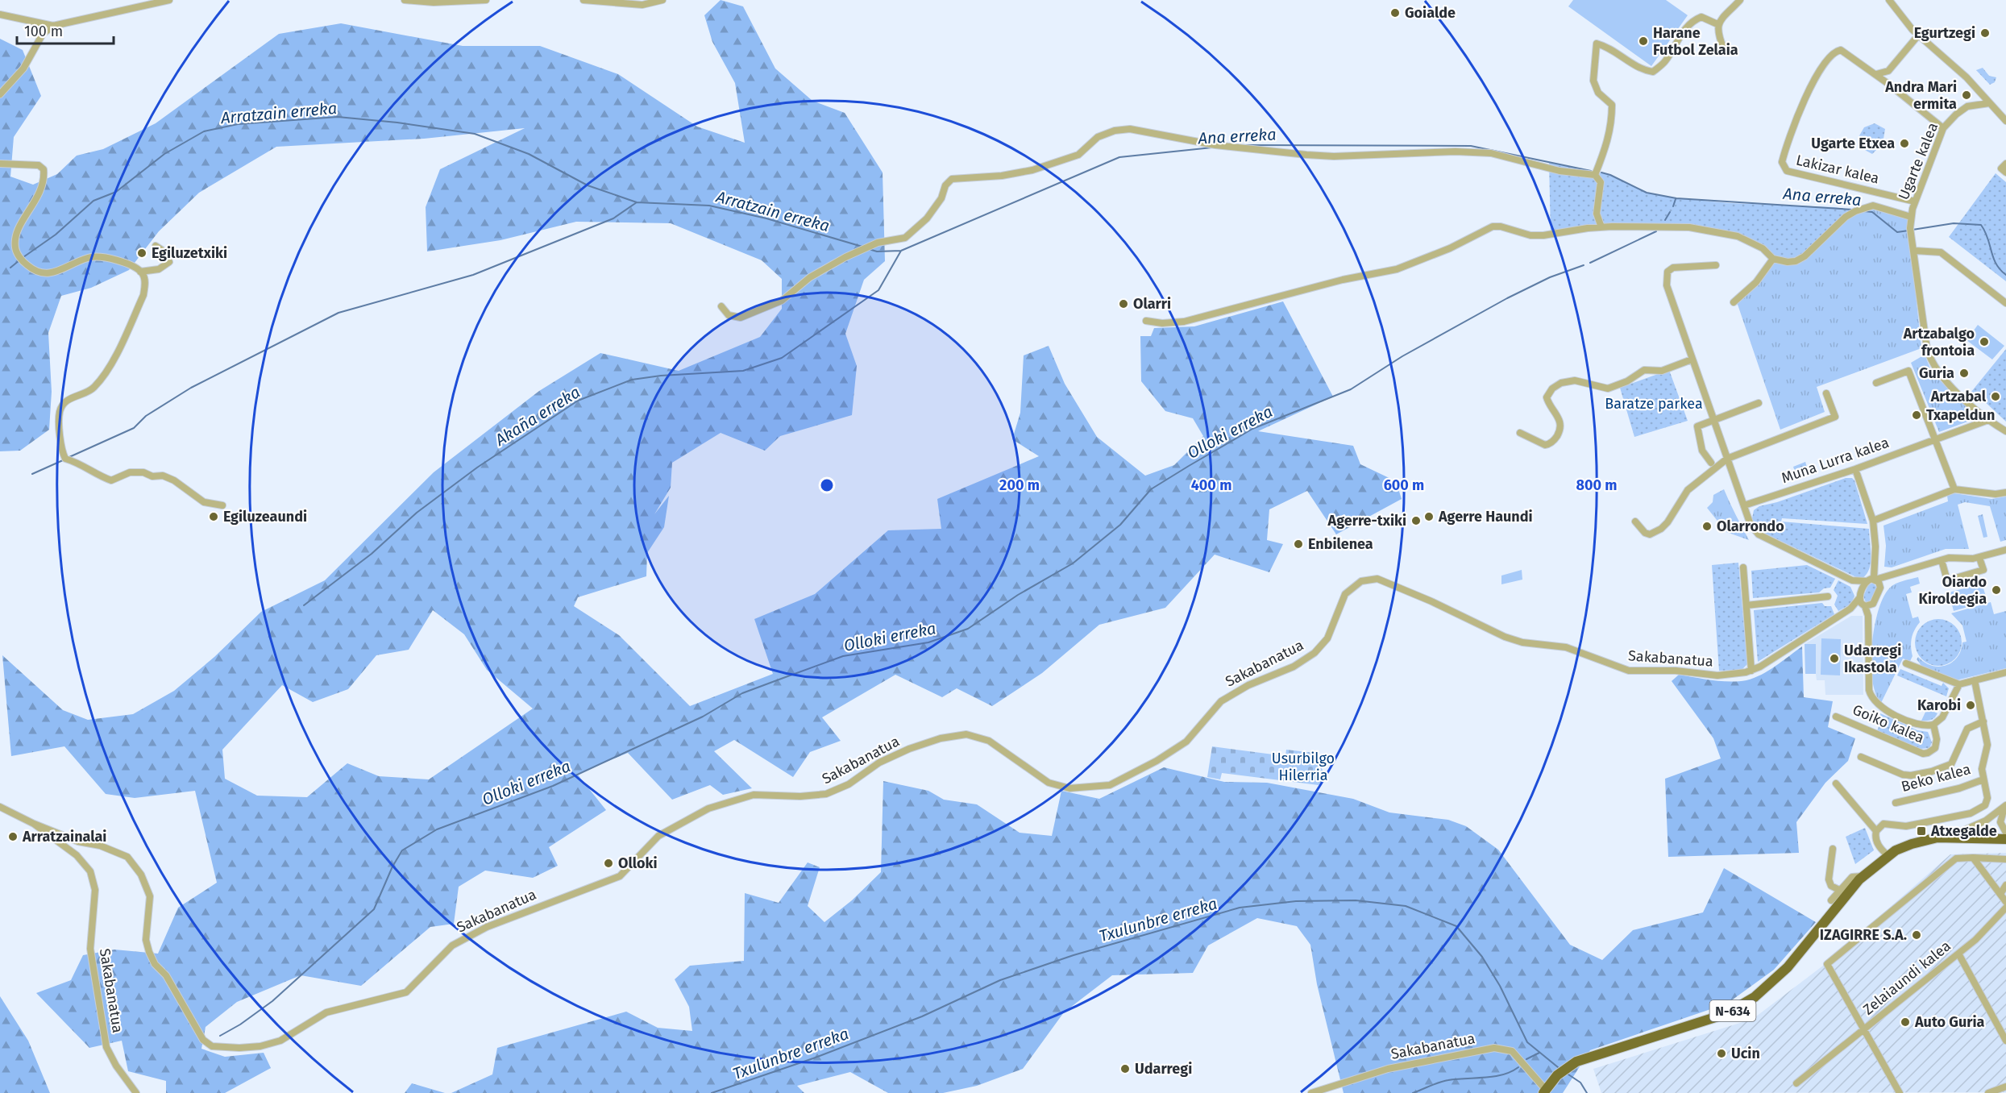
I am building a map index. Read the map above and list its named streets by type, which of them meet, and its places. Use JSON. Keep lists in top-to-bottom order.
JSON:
{
  "streets": {
    "highway": ["N-634"],
    "street": [
      "Ugarte kalea",
      "Lakizar kalea",
      "Muna Lurra kalea",
      "Sakabanatua",
      "Goiko kalea",
      "Beko kalea",
      "Zelaiaundi kalea"
    ]
  },
  "crossings": [
    ["Ugarte kalea", "Lakizar kalea"],
    ["Ugarte kalea", "Muna Lurra kalea"],
    ["Sakabanatua", "N-634"]
  ],
  "water": [
    "Arratzain erreka",
    "Ana erreka",
    "Akaña erreka",
    "Olloki erreka",
    "Txulunbre erreka"
  ],
  "parks": ["Baratze parkea", "Usurbilgo Hilerria"],
  "places": {
    "other": [
      "Goialde",
      "Egurtzegi",
      "Harane Futbol Zelaia",
      "Andra Mari ermita",
      "Ugarte Etxea",
      "Egiluzetxiki",
      "Olarri",
      "Artzabalgo frontoia",
      "Guria",
      "Artzabal",
      "Txapeldun",
      "Egiluzeaundi",
      "Agerre Haundi",
      "Agerre-txiki",
      "Olarrondo",
      "Enbilenea",
      "Oiardo Kiroldegia",
      "Udarregi Ikastola",
      "Karobi",
      "Arratzainalai",
      "Olloki",
      "IZAGIRRE S.A.",
      "Auto Guria",
      "Ucin",
      "Udarregi"
    ],
    "transit": ["Atxegalde"]
  },
  "scale_bar": "100 m",
  "rings": [
    "200 m",
    "400 m",
    "600 m",
    "800 m"
  ]
}
